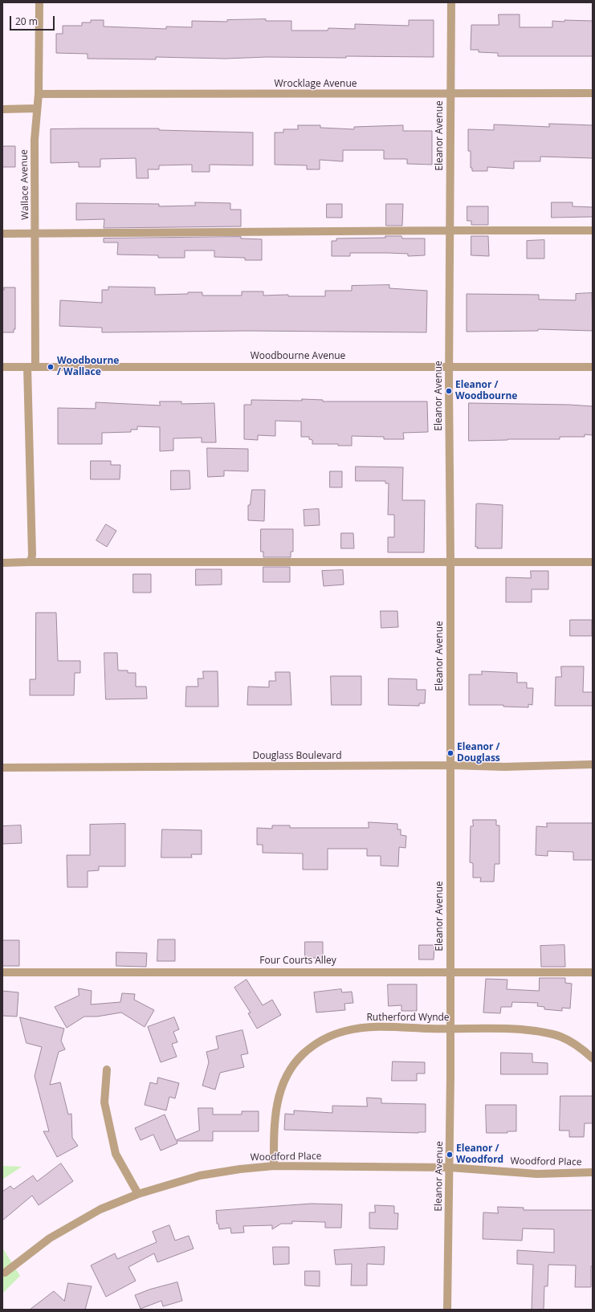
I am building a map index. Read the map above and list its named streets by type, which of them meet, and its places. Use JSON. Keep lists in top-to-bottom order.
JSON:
{
  "streets": {
    "street": [
      "Wrocklage Avenue",
      "Eleanor Avenue",
      "Wallace Avenue",
      "Woodbourne Avenue",
      "Douglass Boulevard",
      "Four Courts Alley",
      "Rutherford Wynde",
      "Woodford Place"
    ]
  },
  "crossings": [
    ["Wrocklage Avenue", "Eleanor Avenue"],
    ["Wrocklage Avenue", "Wallace Avenue"],
    ["Eleanor Avenue", "Woodbourne Avenue"],
    ["Eleanor Avenue", "Douglass Boulevard"],
    ["Eleanor Avenue", "Four Courts Alley"],
    ["Eleanor Avenue", "Rutherford Wynde"],
    ["Eleanor Avenue", "Woodford Place"],
    ["Wallace Avenue", "Woodbourne Avenue"],
    ["Rutherford Wynde", "Woodford Place"]
  ],
  "places": [
    "Woodbourne / Wallace",
    "Eleanor / Woodbourne",
    "Eleanor / Douglass",
    "Eleanor / Woodford"
  ],
  "scale_bar": "20 m"
}
